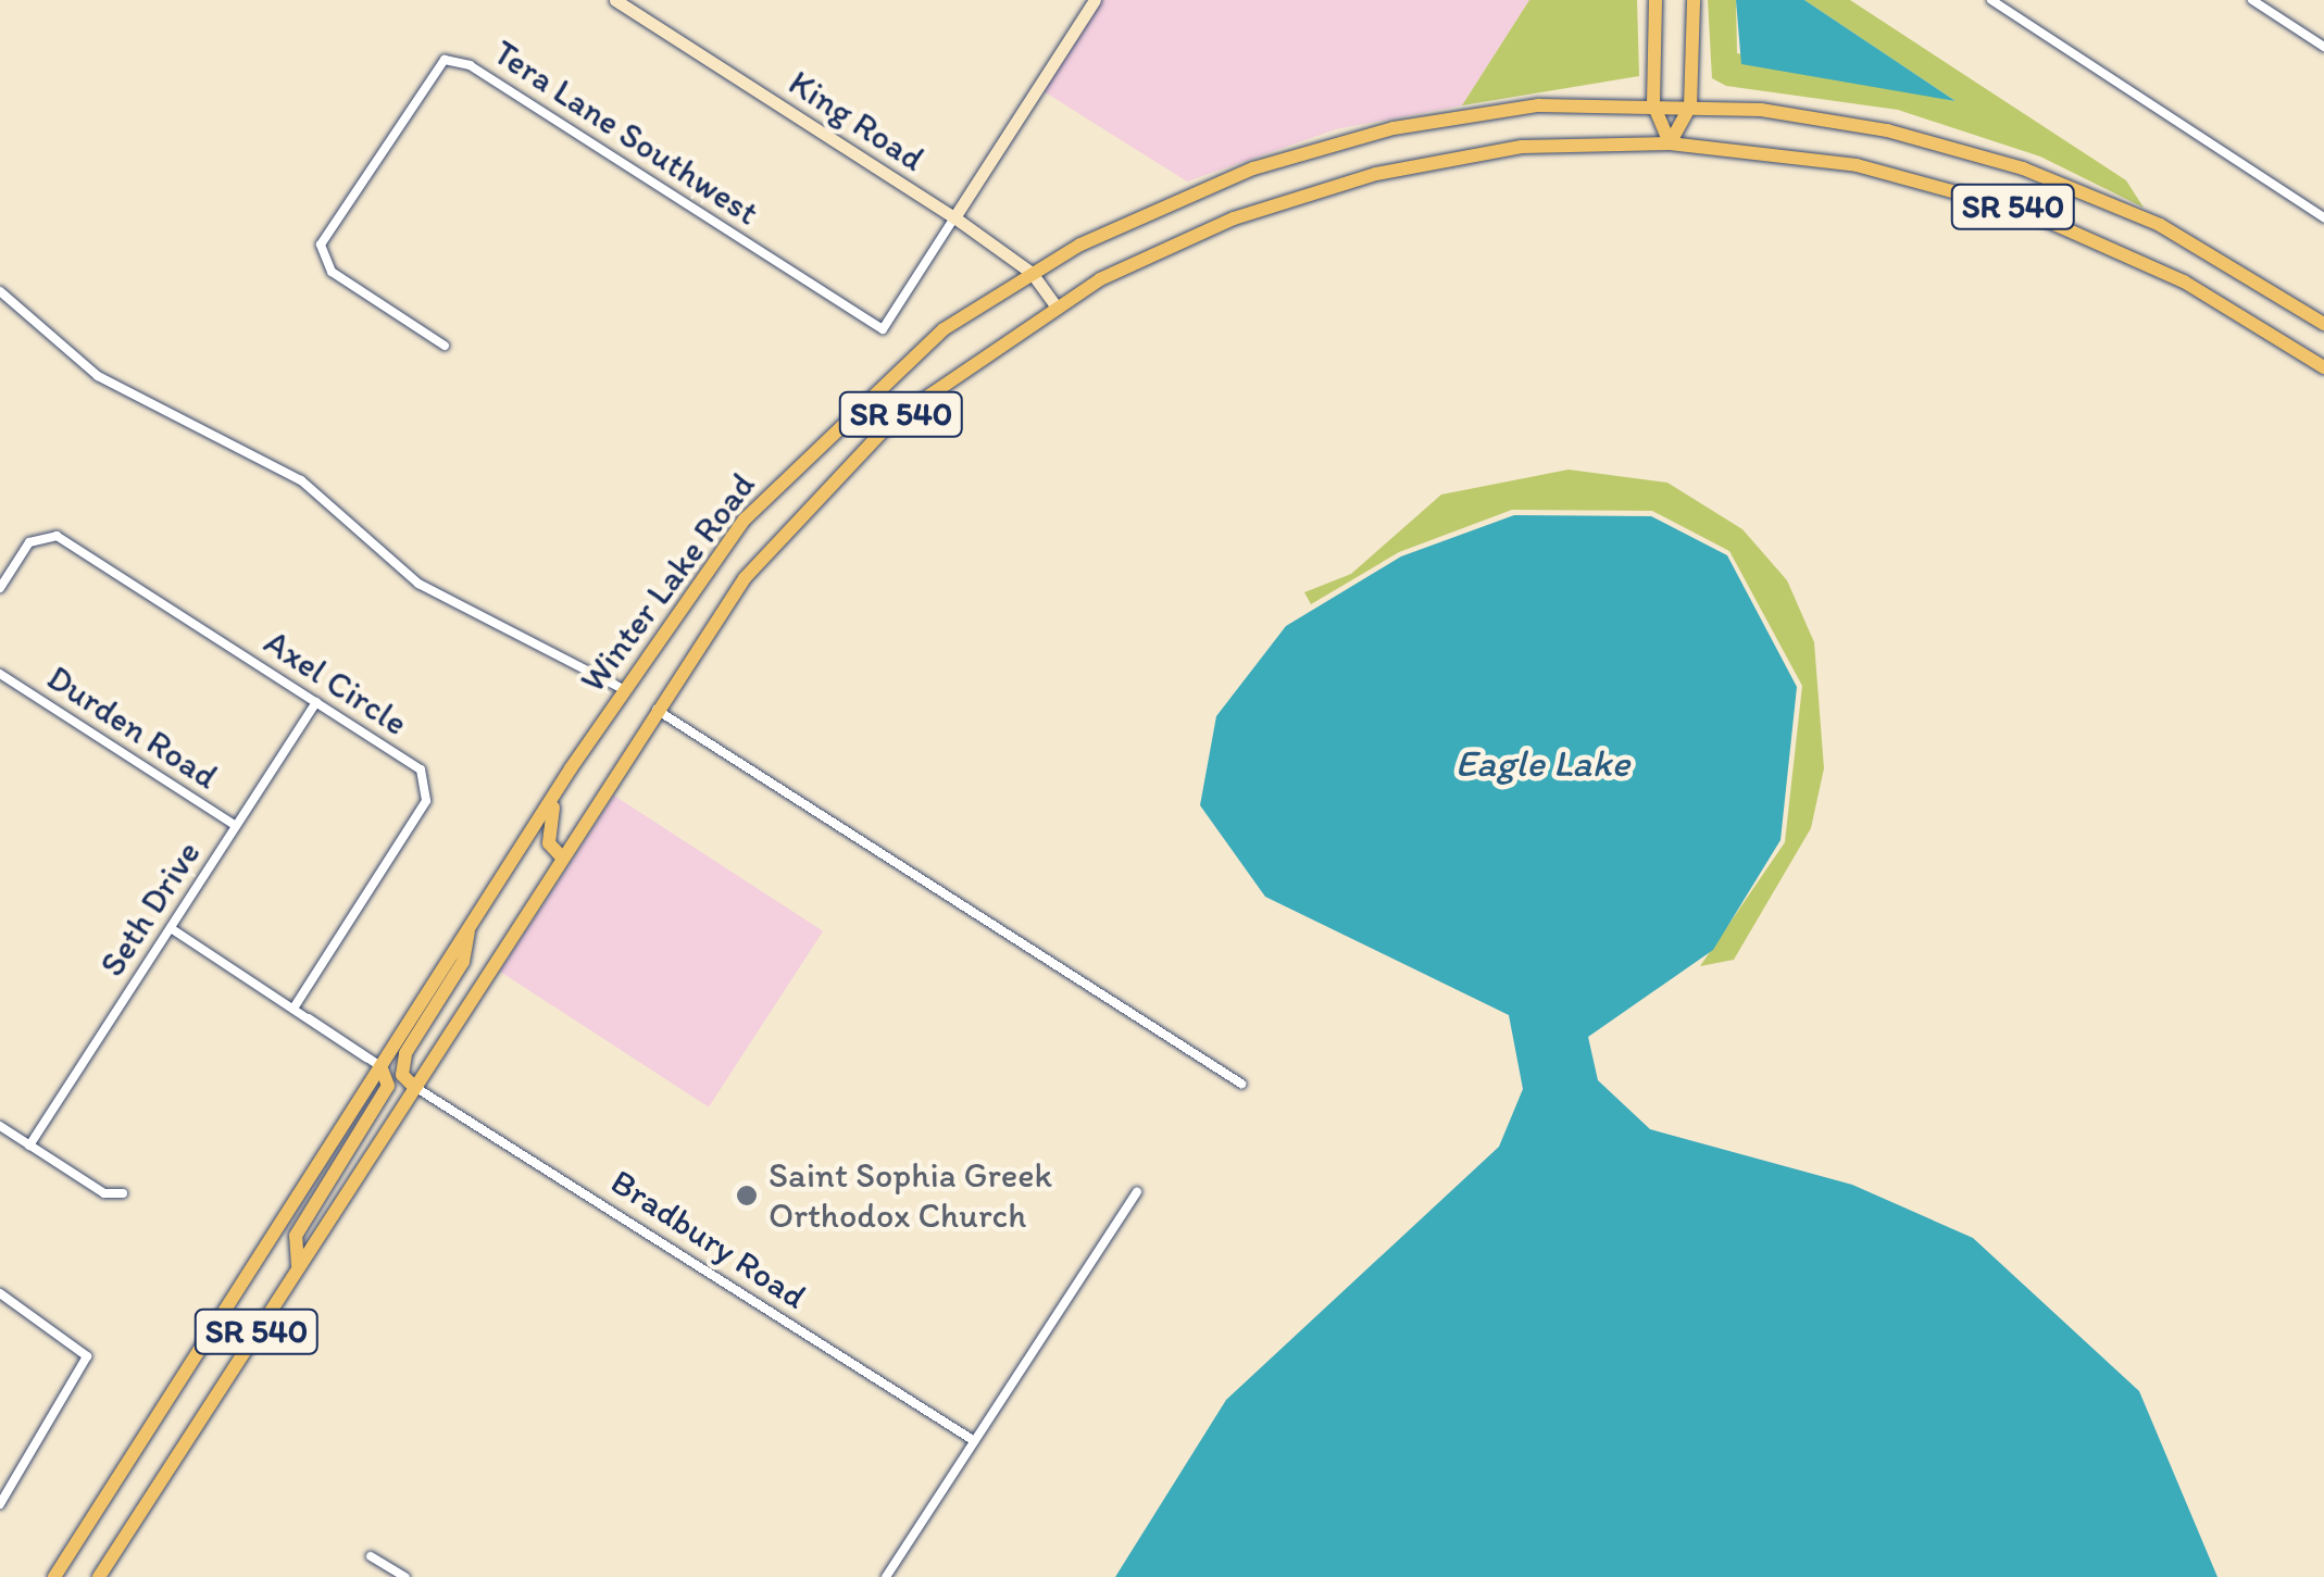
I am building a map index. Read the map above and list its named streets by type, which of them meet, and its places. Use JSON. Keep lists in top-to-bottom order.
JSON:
{
  "streets": {
    "main road": ["SR 540", "Winter Lake Road"],
    "street": [
      "King Road",
      "Tera Lane Southwest",
      "Axel Circle",
      "Durden Road",
      "Seth Drive",
      "Bradbury Road"
    ]
  },
  "crossings": [
    ["King Road", "Tera Lane Southwest"],
    ["King Road", "Winter Lake Road"],
    ["SR 540", "Winter Lake Road"],
    ["Winter Lake Road", "Bradbury Road"],
    ["Axel Circle", "Seth Drive"],
    ["Durden Road", "Seth Drive"]
  ],
  "water": ["Eagle Lake"],
  "places": ["Saint Sophia Greek Orthodox Church"]
}
